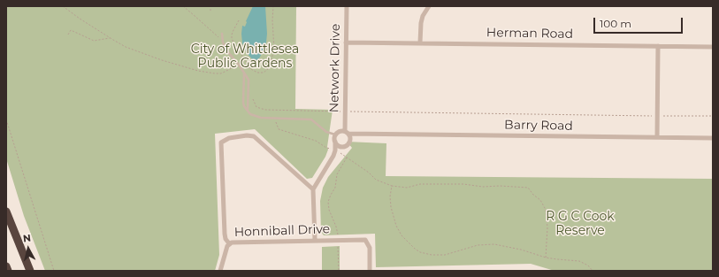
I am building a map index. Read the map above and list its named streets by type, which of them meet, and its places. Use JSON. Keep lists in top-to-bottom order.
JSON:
{
  "streets": {
    "street": [
      "Herman Road",
      "Network Drive",
      "Barry Road",
      "Honniball Drive"
    ]
  },
  "crossings": [
    ["Herman Road", "Network Drive"],
    ["Network Drive", "Barry Road"]
  ],
  "parks": ["City of Whittlesea Public Gardens", "R G C Cook Reserve"],
  "scale_bar": "100 m",
  "north": "top"
}
